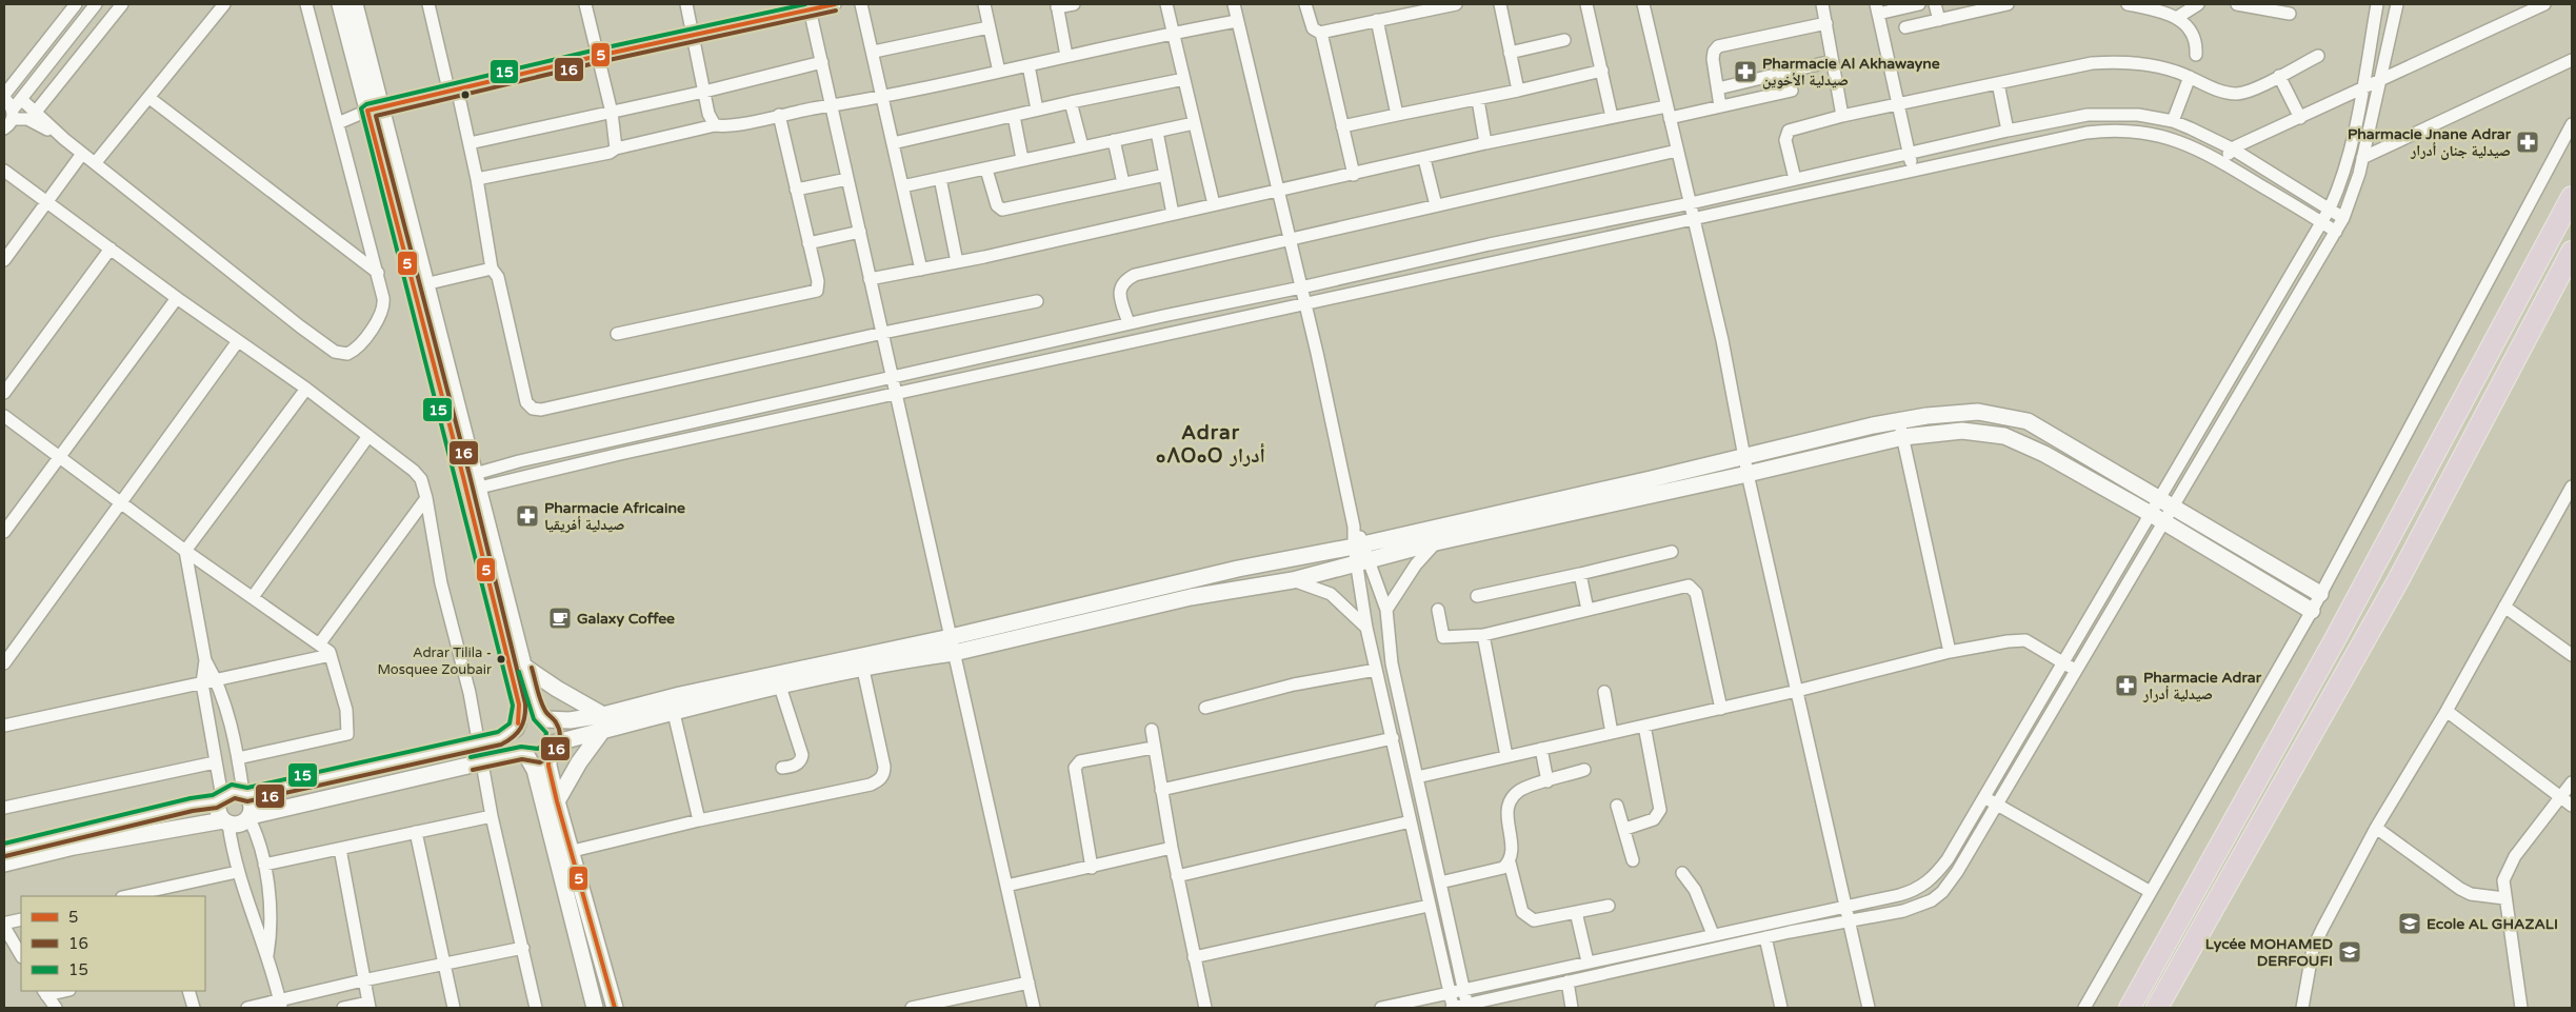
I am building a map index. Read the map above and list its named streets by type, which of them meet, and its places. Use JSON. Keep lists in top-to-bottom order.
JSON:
{
  "districts": ["Adrar ⴰⴷⵔⴰⵔ أدرار"],
  "places": {
    "pharmacy": [
      "Pharmacie Al Akhawayne صيدلية الأخوين",
      "Pharmacie Jnane Adrar صيدلية جنان أدرار",
      "Pharmacie Africaine صيدلية أفريقيا",
      "Pharmacie Adrar صيدلية أدرار"
    ],
    "cafe": ["Galaxy Coffee"],
    "other": ["Adrar Tilila - Mosquee Zoubair"],
    "school or university": ["Ecole AL GHAZALI", "Lycée MOHAMED DERFOUFI"]
  },
  "lines": ["transit line 5", "transit line 15", "transit line 16"],
  "legend": ["5", "16", "15"]
}
